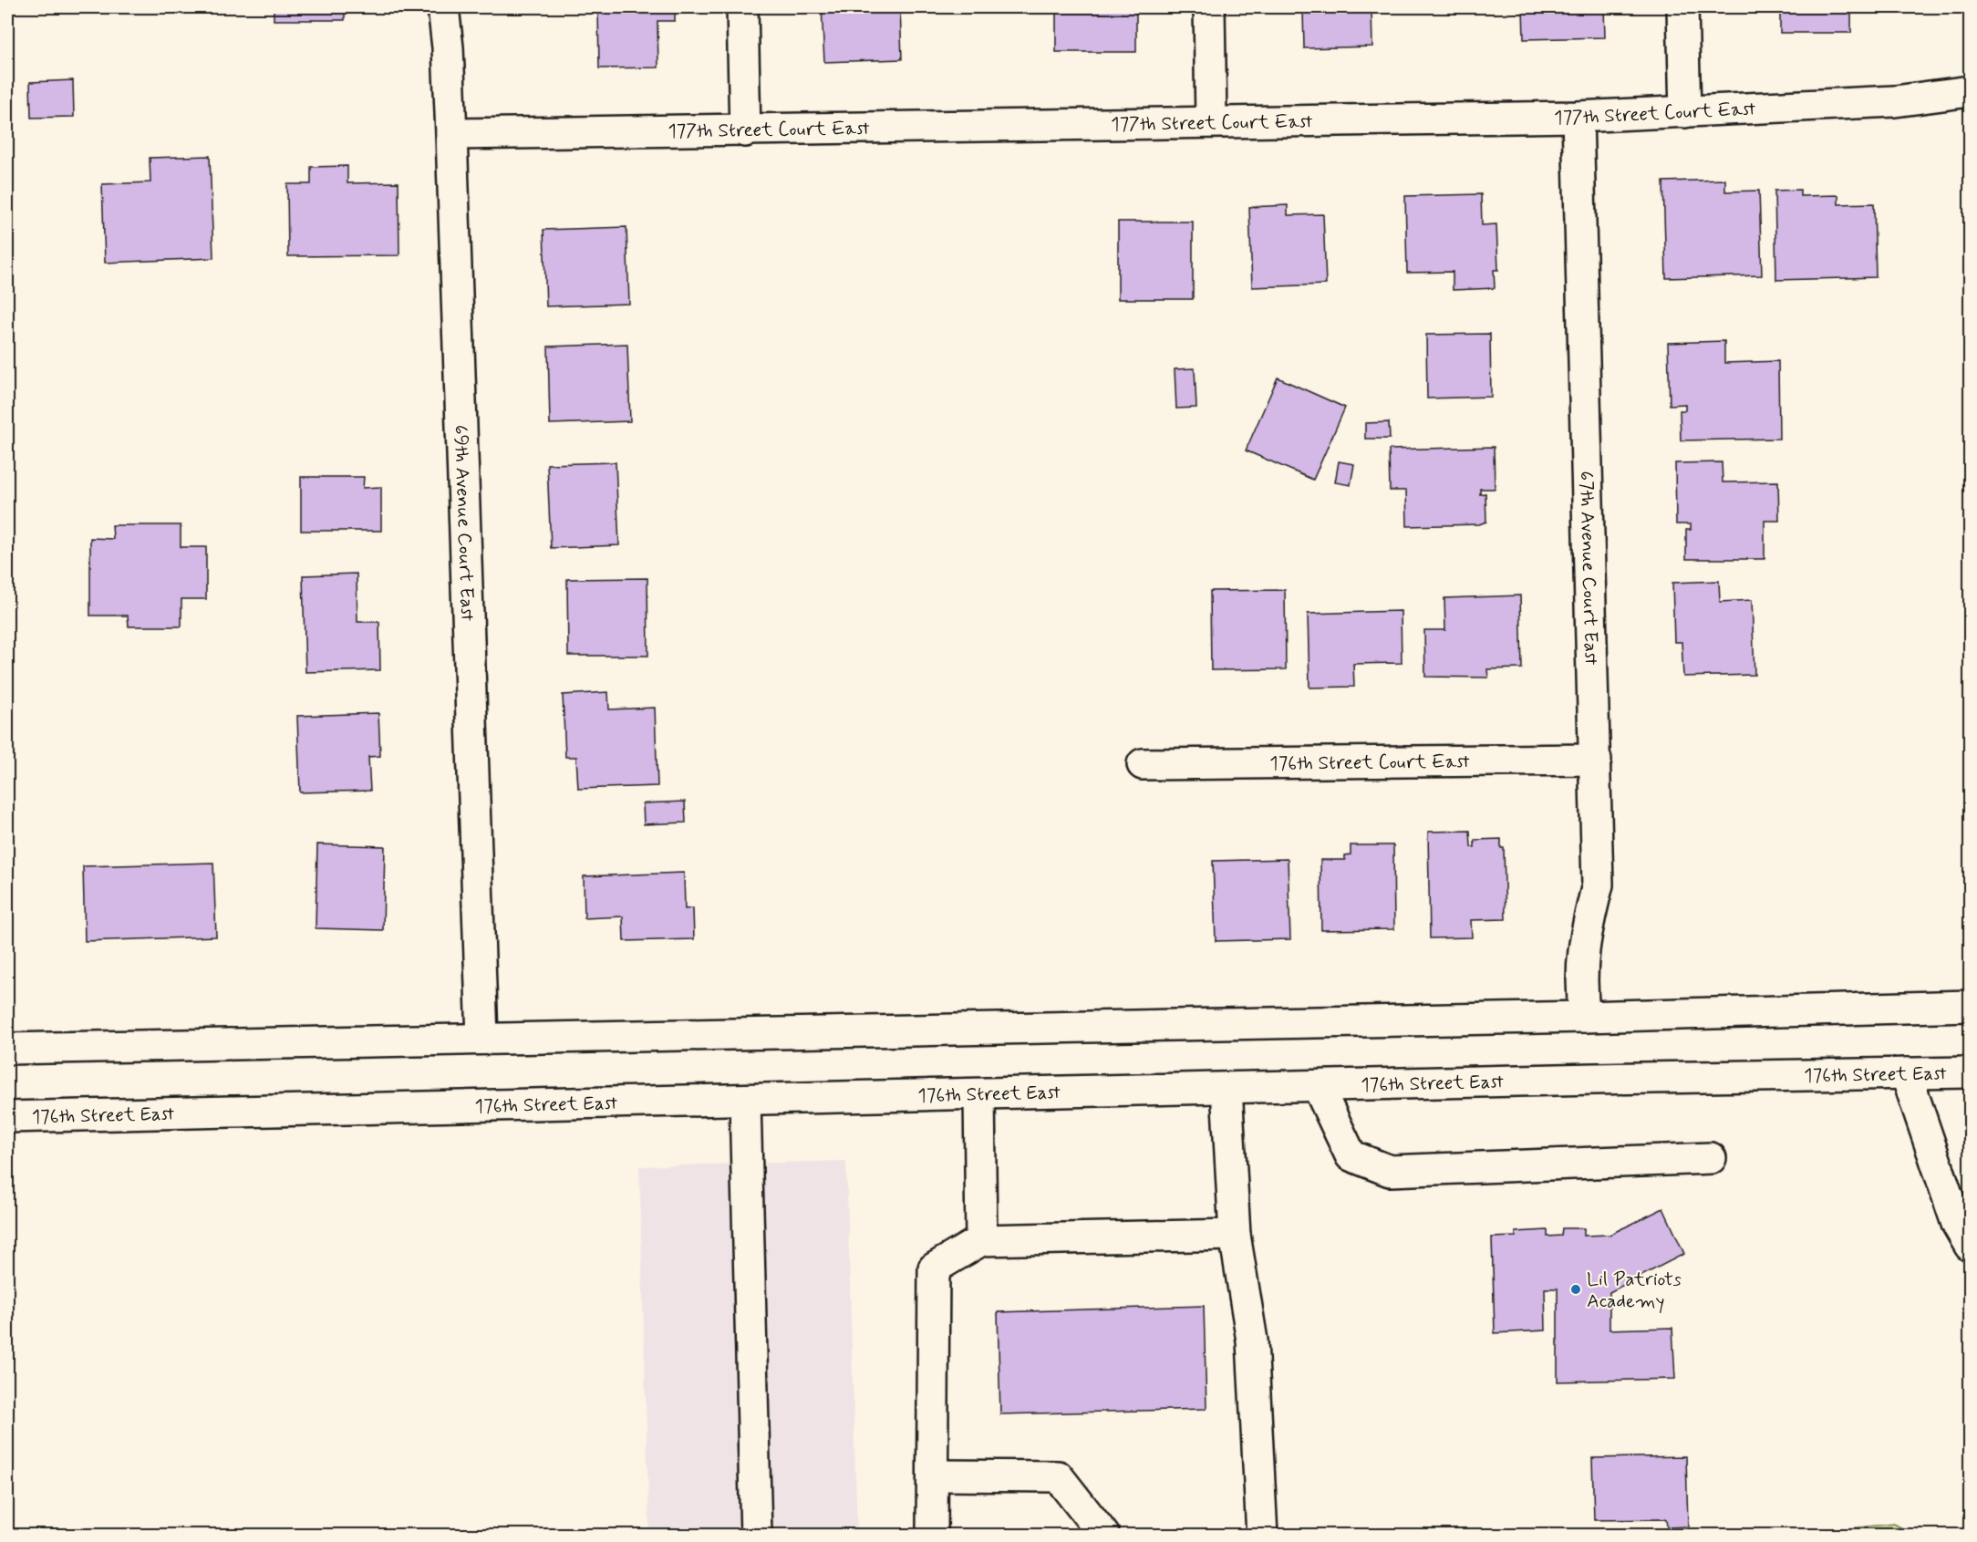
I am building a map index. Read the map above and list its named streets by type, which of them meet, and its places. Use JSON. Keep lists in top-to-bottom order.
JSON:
{
  "streets": {
    "street": [
      "177th Street Court East",
      "69th Avenue Court East",
      "67th Avenue Court East",
      "176th Street Court East",
      "176th Street East"
    ]
  },
  "crossings": [
    ["177th Street Court East", "69th Avenue Court East"],
    ["177th Street Court East", "67th Avenue Court East"],
    ["67th Avenue Court East", "176th Street Court East"]
  ],
  "places": ["Lil Patriots Academy"]
}
